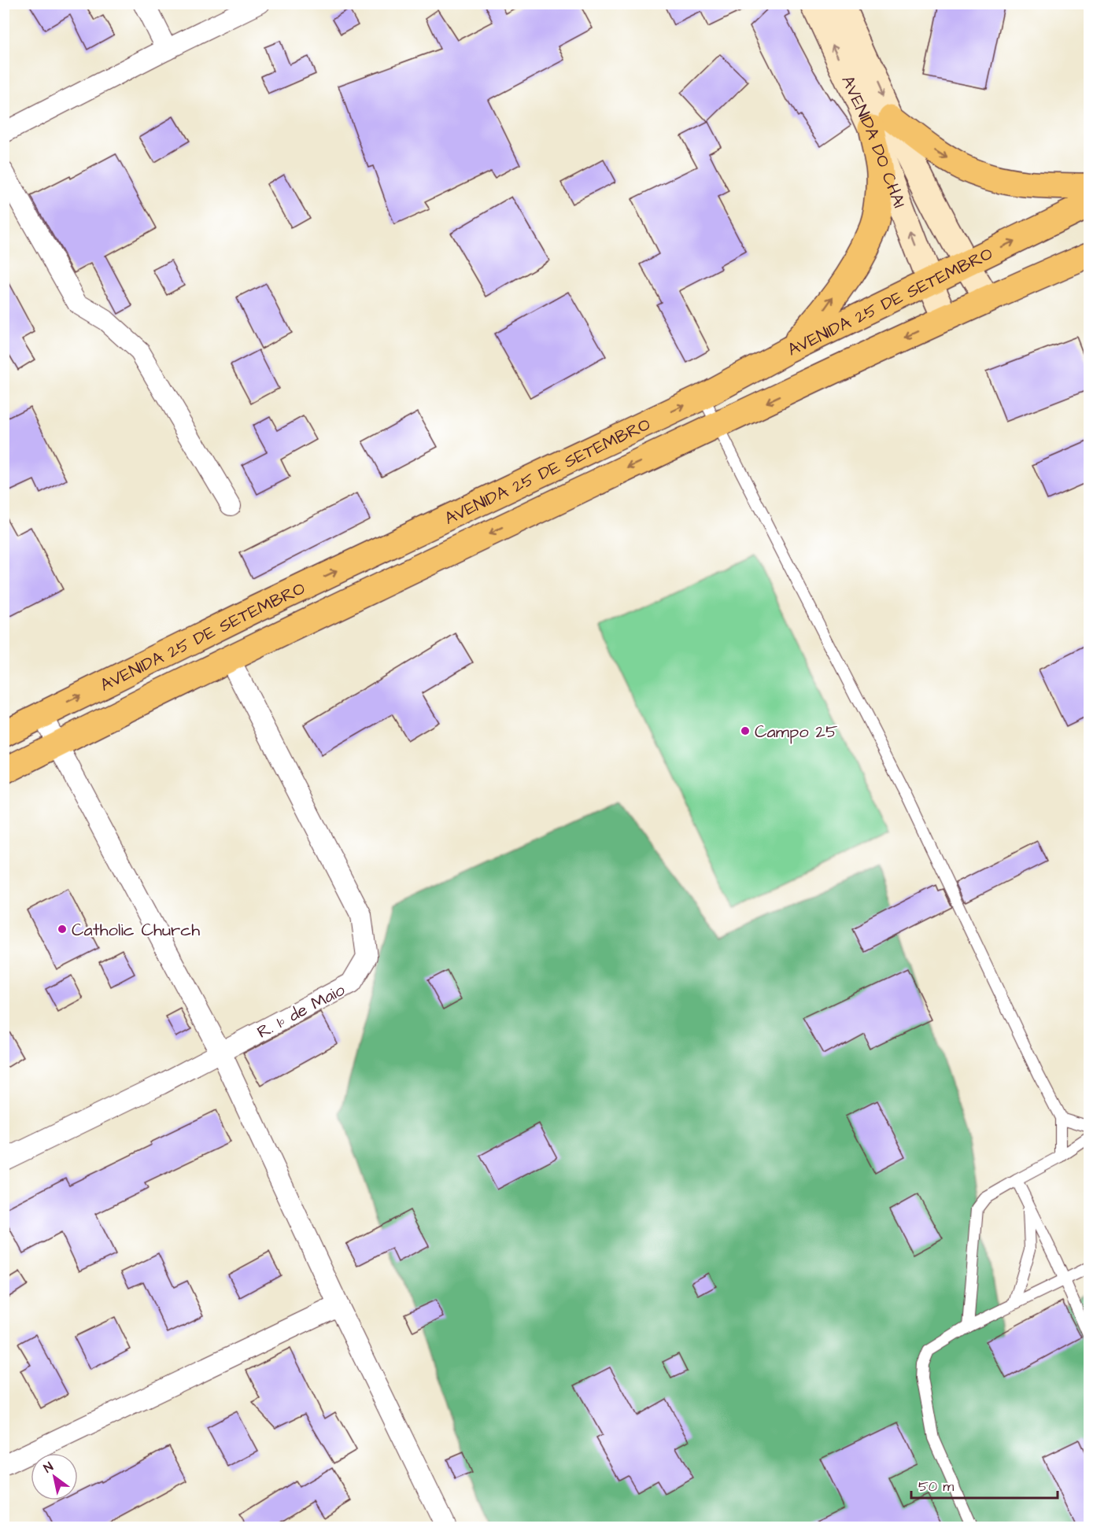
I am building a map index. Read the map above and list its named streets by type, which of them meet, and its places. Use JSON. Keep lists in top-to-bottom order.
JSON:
{
  "streets": {
    "highway": ["AVENIDA 25 DE SETEMBRO"],
    "main road": ["AVENIDA DO CHAI"],
    "street": ["R. 1º de Maio"]
  },
  "crossings": [
    ["AVENIDA DO CHAI", "AVENIDA 25 DE SETEMBRO"],
    ["AVENIDA 25 DE SETEMBRO", "R. 1º de Maio"]
  ],
  "places": ["Campo 25", "Catholic Church"],
  "scale_bar": "50 m",
  "north": "top left"
}
